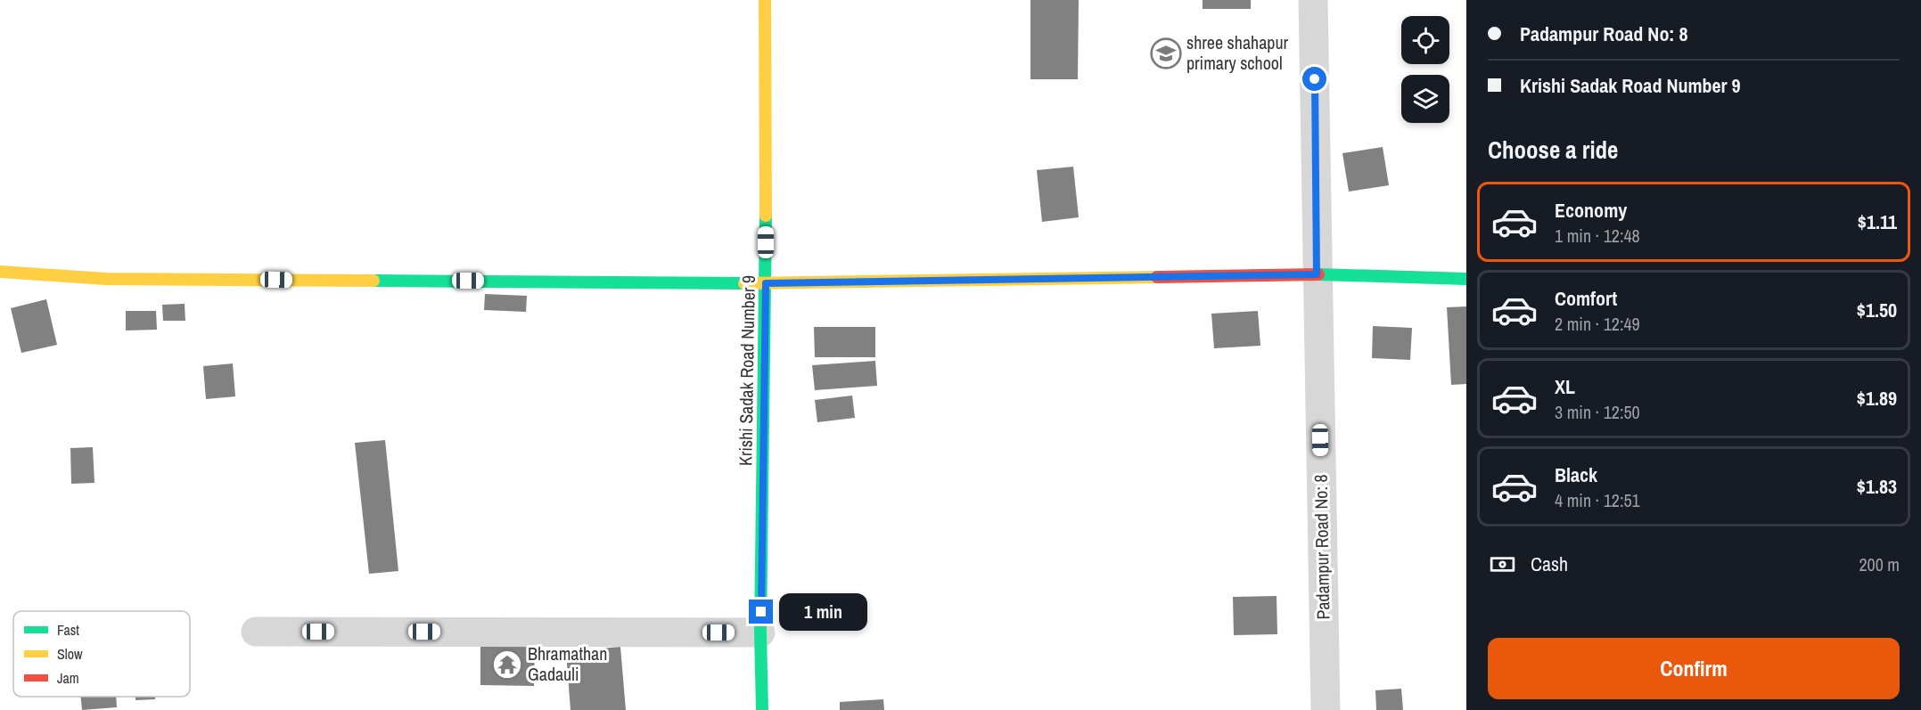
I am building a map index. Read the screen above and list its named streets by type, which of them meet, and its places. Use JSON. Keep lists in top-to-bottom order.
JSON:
{
  "streets": {
    "street": ["Krishi Sadak Road Number 9", "Padampur Road No: 8"]
  },
  "places": {
    "school or university": ["shree shahapur primary school"],
    "temple": ["Bhramathan Gadauli"]
  },
  "legend": ["Fast", "Slow", "Jam"],
  "page": {
    "banner": ["Padampur Road No: 8", "Krishi Sadak Road Number 9"],
    "heading": "Choose a ride",
    "list": [
      {
        "name": "Economy",
        "note": "1 min · 12:48",
        "value": "$1.11"
      },
      {
        "name": "Comfort",
        "note": "2 min · 12:49",
        "value": "$1.50"
      },
      {
        "name": "XL",
        "note": "3 min · 12:50",
        "value": "$1.89"
      },
      {
        "name": "Black",
        "note": "4 min · 12:51",
        "value": "$1.83"
      }
    ],
    "pay": ["Cash", "200 m"],
    "bubble": "1 min",
    "buttons": "Confirm"
  }
}
